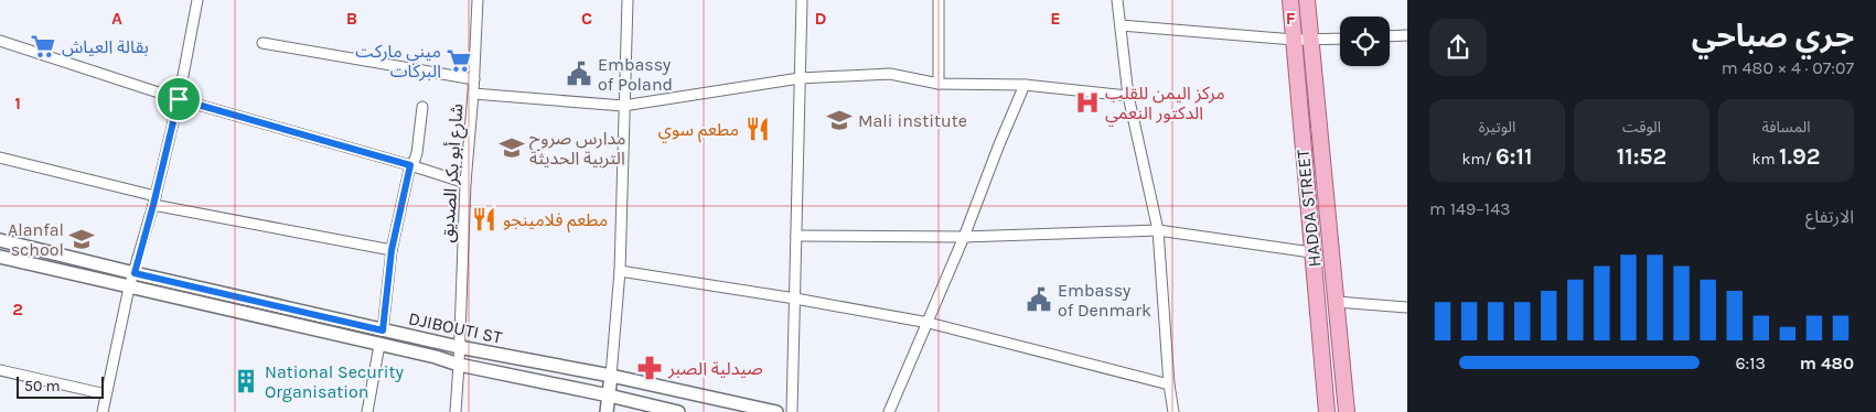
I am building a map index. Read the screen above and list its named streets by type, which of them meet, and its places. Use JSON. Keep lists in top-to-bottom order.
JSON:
{
  "streets": {
    "main road": ["HADDA STREET"],
    "street": ["شارع أبو بكر الصديق", "DJIBOUTI ST"]
  },
  "crossings": [
    ["شارع أبو بكر الصديق", "DJIBOUTI ST"]
  ],
  "places": {
    "supermarket": ["بقالة العياش", "ميني ماركت البركات"],
    "public building": ["Embassy of Poland", "Embassy of Denmark"],
    "hospital": ["مركز اليمن للقلب الدكتور النعمي"],
    "school or university": ["Mali institute", "مدارس صروح التربية الحديثة", "Alanfal school"],
    "restaurant": ["مطعم سوي", "مطعم فلامينجو"],
    "pharmacy": ["صيدلية الصبر"],
    "building": ["National Security Organisation"]
  },
  "scale_bar": "50 m",
  "page": {
    "heading": ["جري صباحي", "07:07 · 4 × 480 m"],
    "stats": [
      ["المسافة", "1.92 km"],
      ["الوقت", "11:52"],
      ["الوتيرة", "6:11 /km"]
    ],
    "chart": ["الارتفاع", "143–149 m"],
    "list": [
      {
        "name": "480 m",
        "note": "6:13"
      }
    ],
    "scale": "50 m"
  },
  "grid": {
    "columns": [
      "A",
      "B",
      "C",
      "D",
      "E",
      "F"
    ],
    "rows": ["1", "2"]
  }
}
